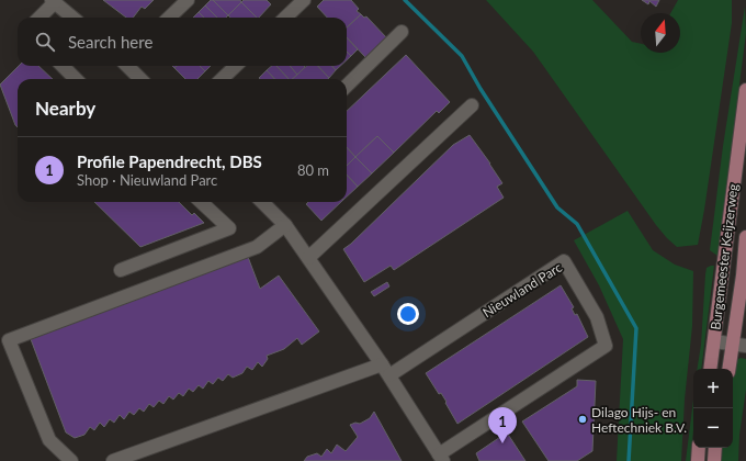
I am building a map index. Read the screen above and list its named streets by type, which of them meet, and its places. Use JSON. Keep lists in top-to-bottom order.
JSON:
{
  "streets": {
    "main road": ["Burgemeester Keijzerweg"],
    "street": ["Nieuwland Parc"]
  },
  "places": ["Dilago Hijs- en Heftechniek B.V."],
  "north": "top",
  "page": {
    "search": "Search here",
    "heading": "Nearby",
    "list": [
      {
        "mark": "1",
        "name": "Profile Papendrecht, DBS",
        "note": "Shop · Nieuwland Parc",
        "value": "80 m"
      }
    ],
    "map_buttons": ["+", "−"],
    "pins": "1"
  }
}
